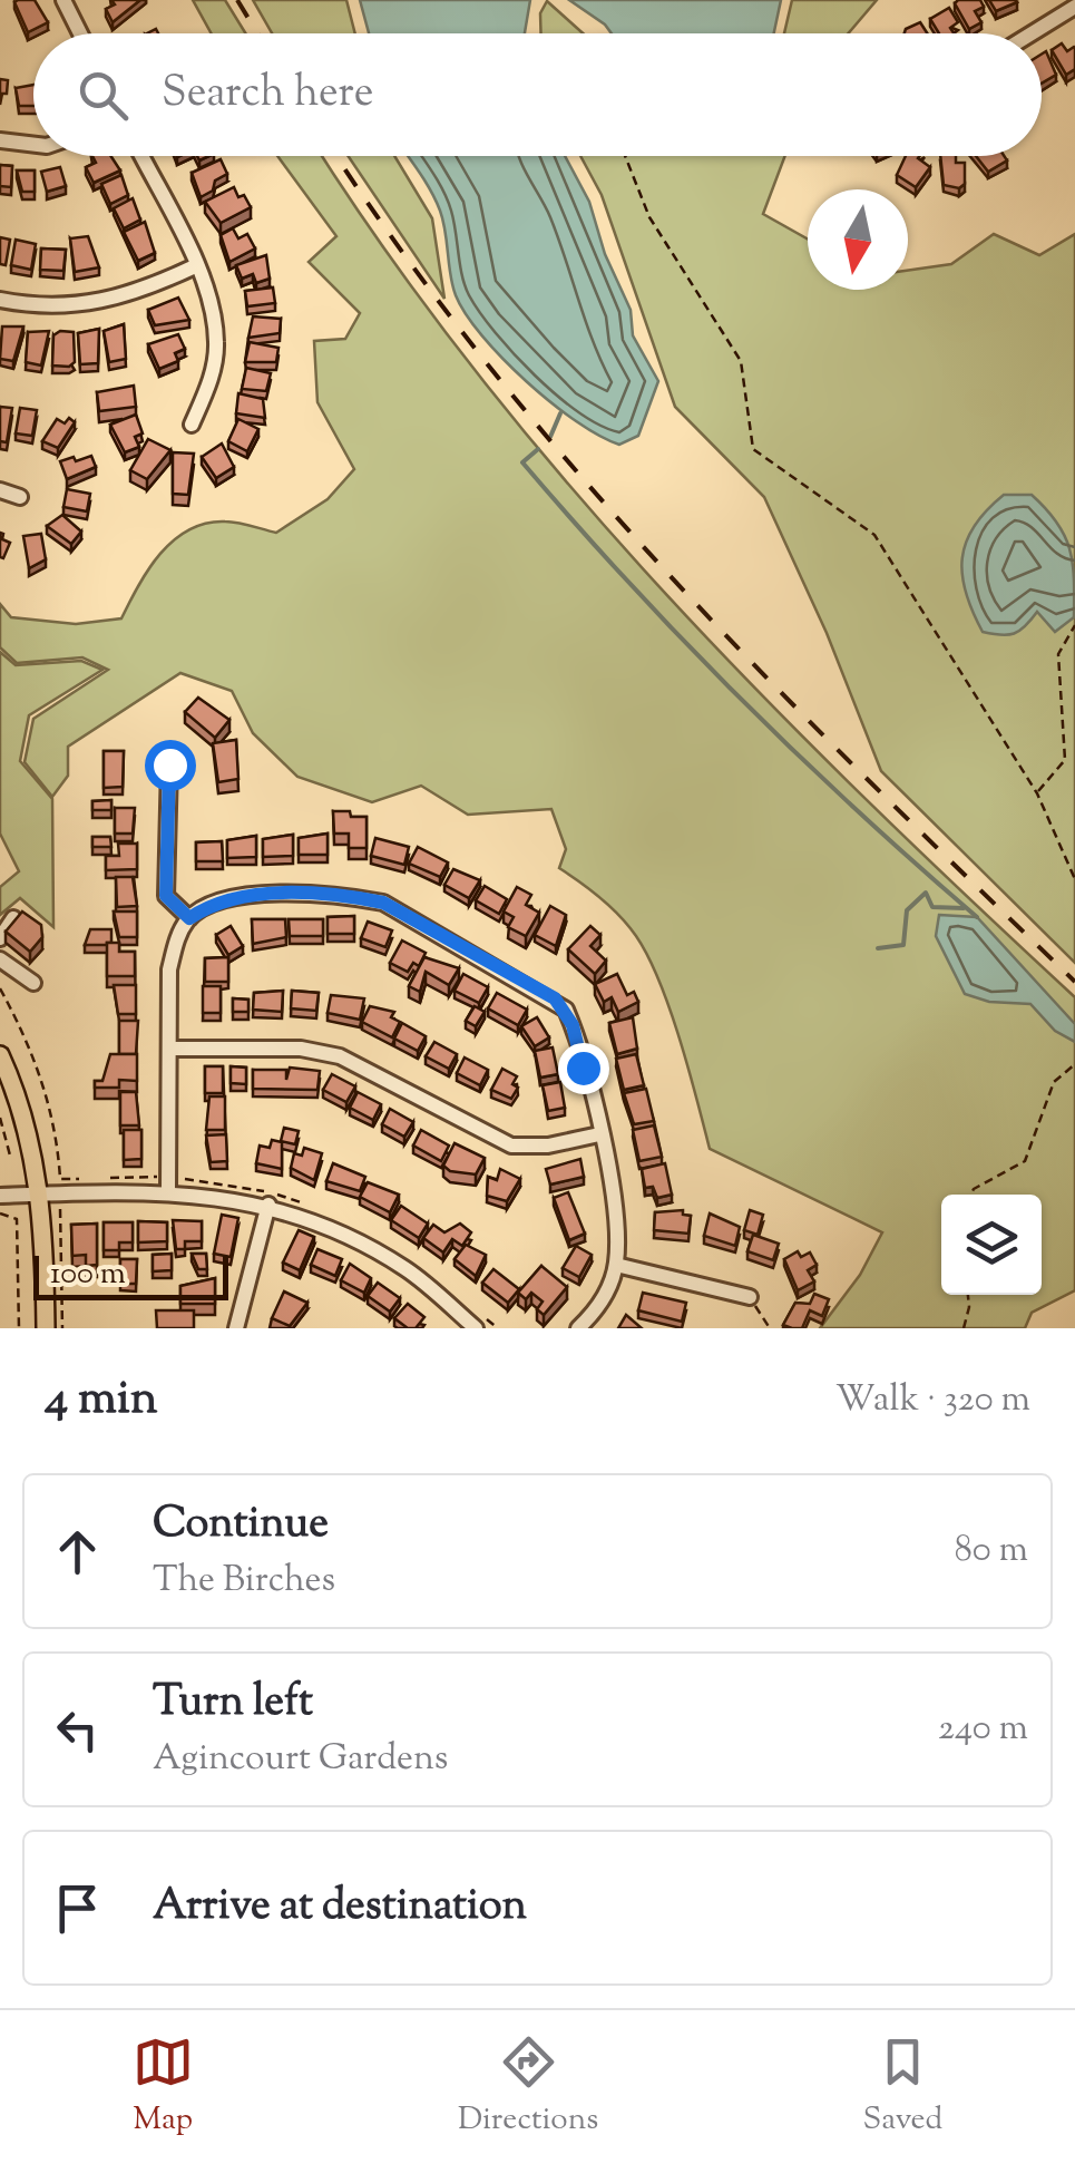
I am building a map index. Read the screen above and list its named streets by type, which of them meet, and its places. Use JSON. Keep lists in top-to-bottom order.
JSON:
{
  "scale_bar": "100 m",
  "north": "bottom",
  "page": {
    "search": "Search here",
    "scale": "100 m",
    "heading": ["4 min", "Walk · 320 m"],
    "list": [
      ["Continue", "The Birches", "80 m"],
      ["Turn left", "Agincourt Gardens", "240 m"],
      "Arrive at destination"
    ],
    "nav": ["Map", "Directions", "Saved"]
  }
}
